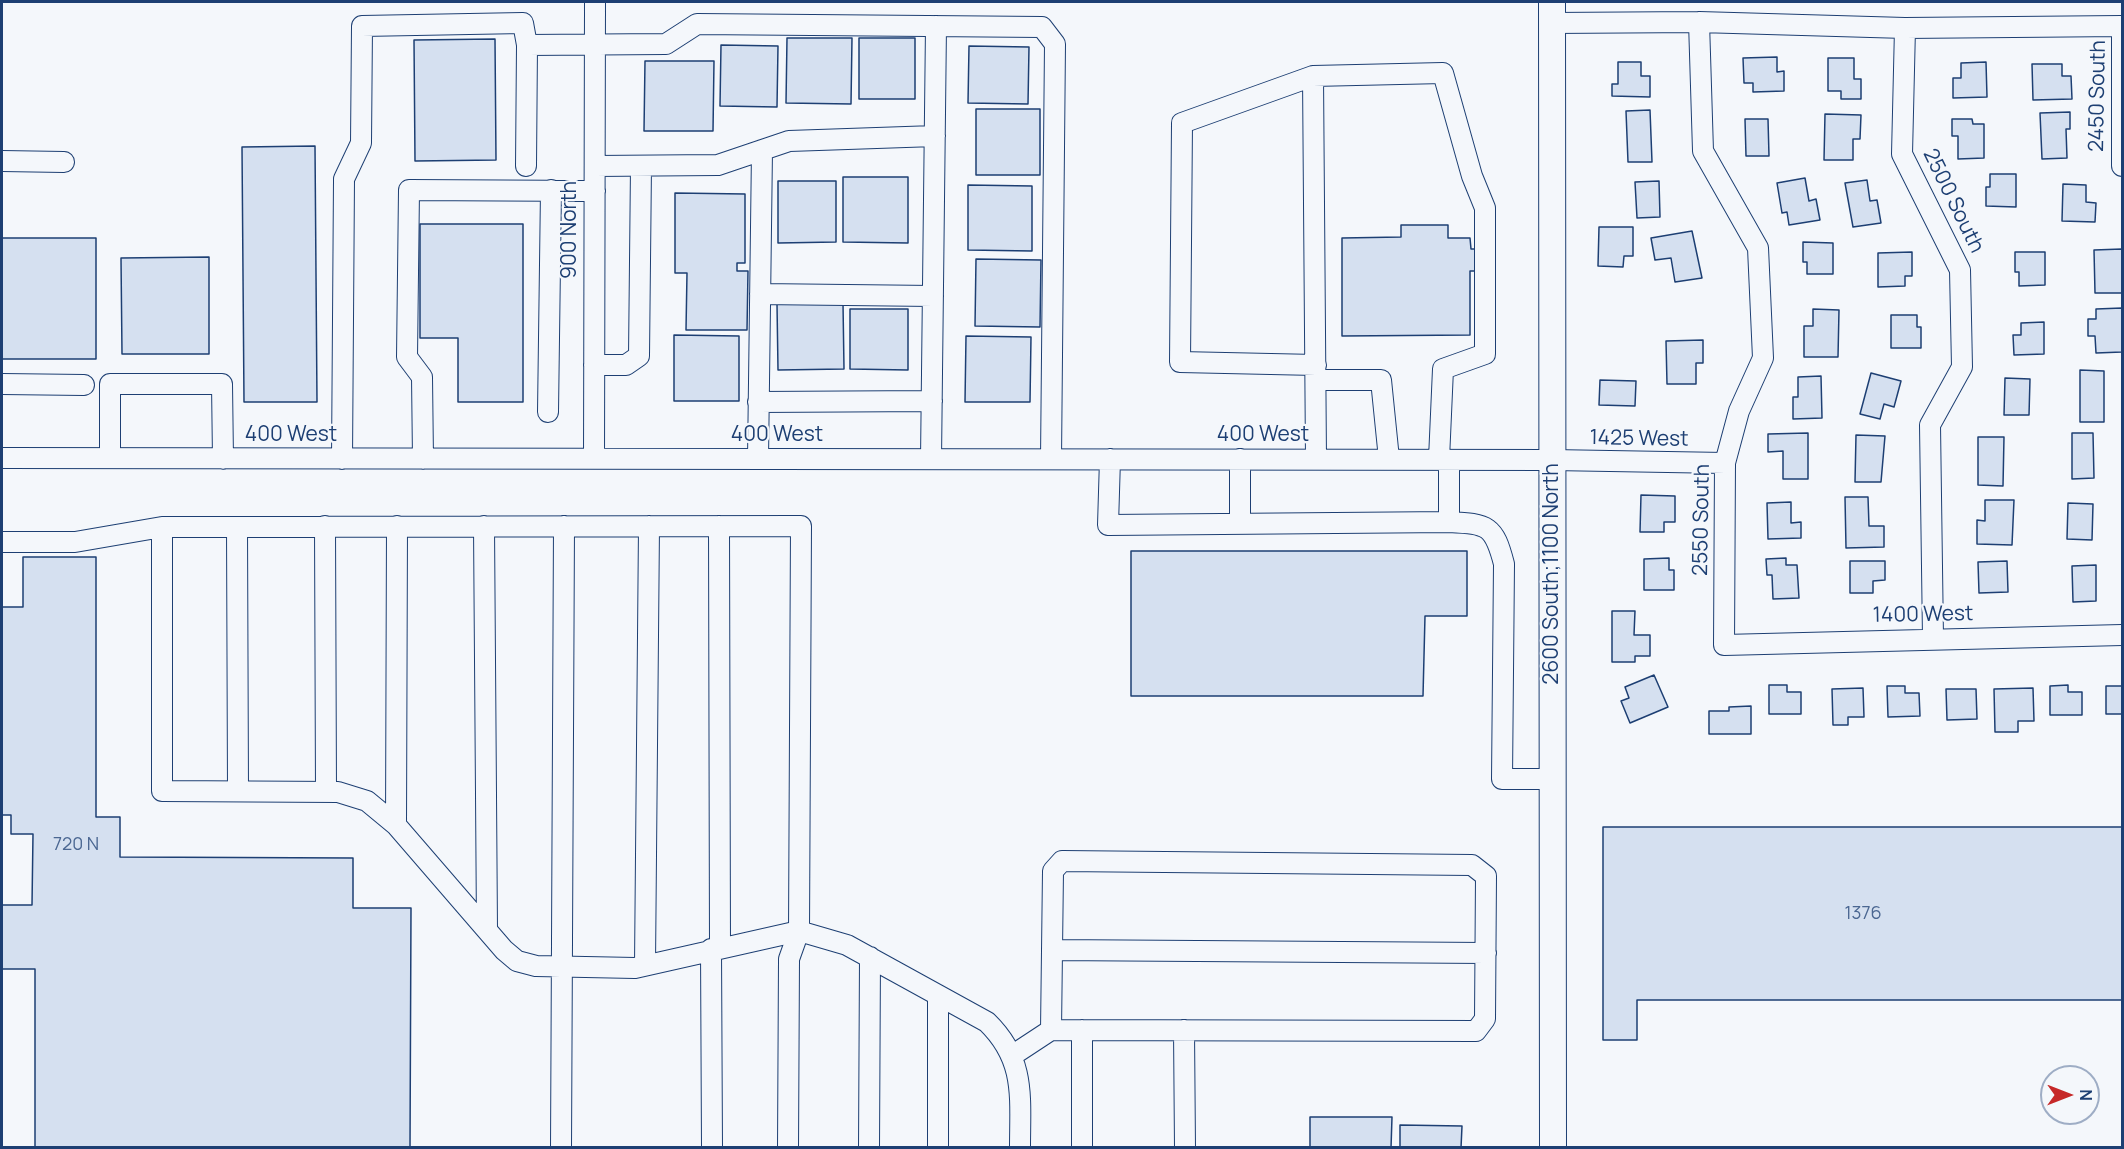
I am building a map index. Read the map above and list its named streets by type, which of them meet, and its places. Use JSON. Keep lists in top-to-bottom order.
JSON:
{
  "streets": {
    "main road": ["2600 South;1100 North"],
    "street": [
      "2450 South",
      "2500 South",
      "900 North",
      "400 West",
      "1425 West",
      "2550 South",
      "1400 West"
    ]
  },
  "crossings": [
    ["2500 South", "1400 West"],
    ["900 North", "400 West"],
    ["400 West", "1425 West"],
    ["400 West", "2600 South;1100 North"],
    ["1425 West", "2550 South"],
    ["1425 West", "2600 South;1100 North"],
    ["2550 South", "1400 West"]
  ],
  "house_numbers": ["720 N", "1376"],
  "north": "right"
}
